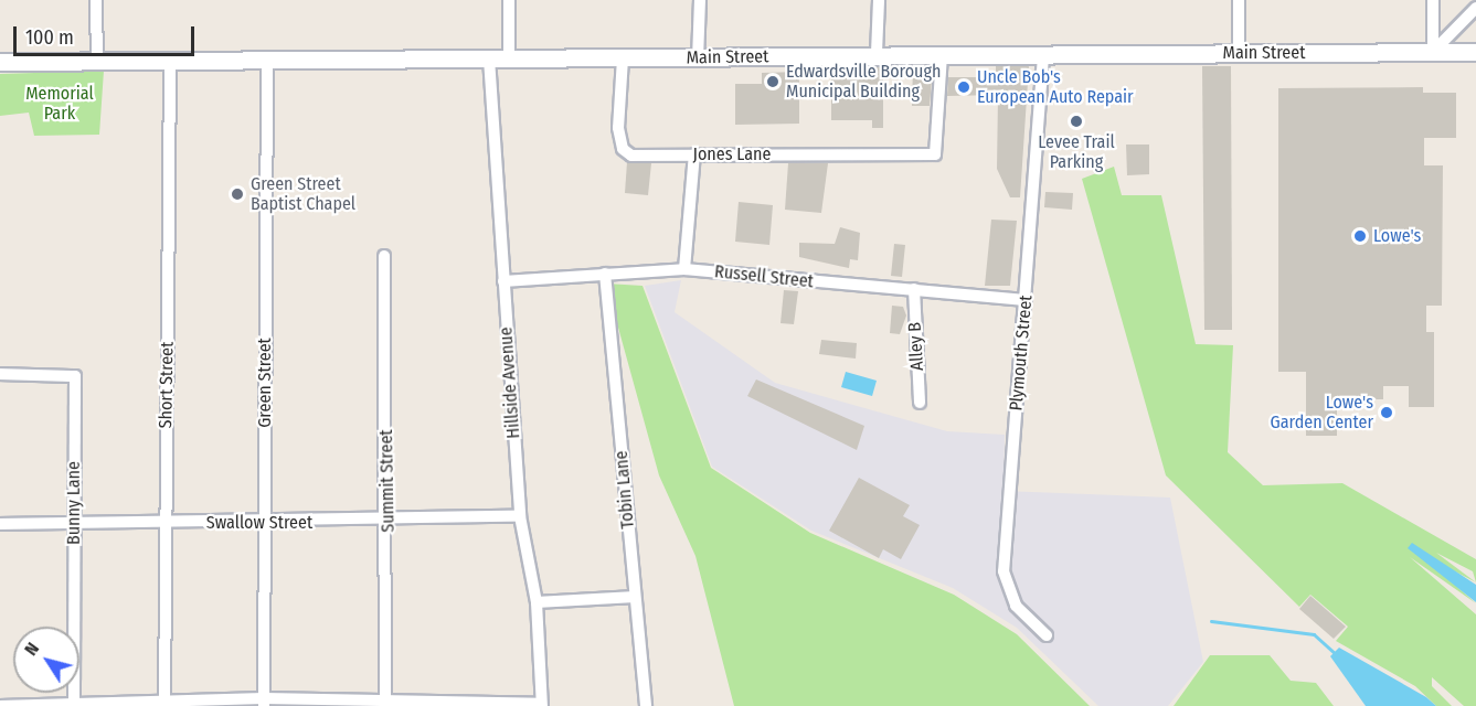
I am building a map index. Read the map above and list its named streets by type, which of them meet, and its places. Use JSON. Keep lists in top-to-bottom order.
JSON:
{
  "streets": {
    "street": [
      "Main Street",
      "Jones Lane",
      "Russell Street",
      "Alley B",
      "Plymouth Street",
      "Green Street",
      "Hillside Avenue",
      "Short Street",
      "Summit Street",
      "Tobin Lane",
      "Bunny Lane",
      "Swallow Street"
    ]
  },
  "crossings": [
    ["Main Street", "Jones Lane"],
    ["Main Street", "Plymouth Street"],
    ["Main Street", "Green Street"],
    ["Main Street", "Hillside Avenue"],
    ["Main Street", "Short Street"],
    ["Russell Street", "Alley B"],
    ["Russell Street", "Plymouth Street"],
    ["Russell Street", "Hillside Avenue"],
    ["Russell Street", "Tobin Lane"],
    ["Green Street", "Swallow Street"],
    ["Hillside Avenue", "Swallow Street"],
    ["Short Street", "Swallow Street"],
    ["Summit Street", "Swallow Street"],
    ["Bunny Lane", "Swallow Street"]
  ],
  "parks": ["Memorial Park"],
  "places": [
    "Edwardsville Borough Municipal Building",
    "Uncle Bob's European Auto Repair",
    "Levee Trail Parking",
    "Green Street Baptist Chapel",
    "Lowe's",
    "Lowe's Garden Center"
  ],
  "scale_bar": "100 m",
  "north": "top left"
}
